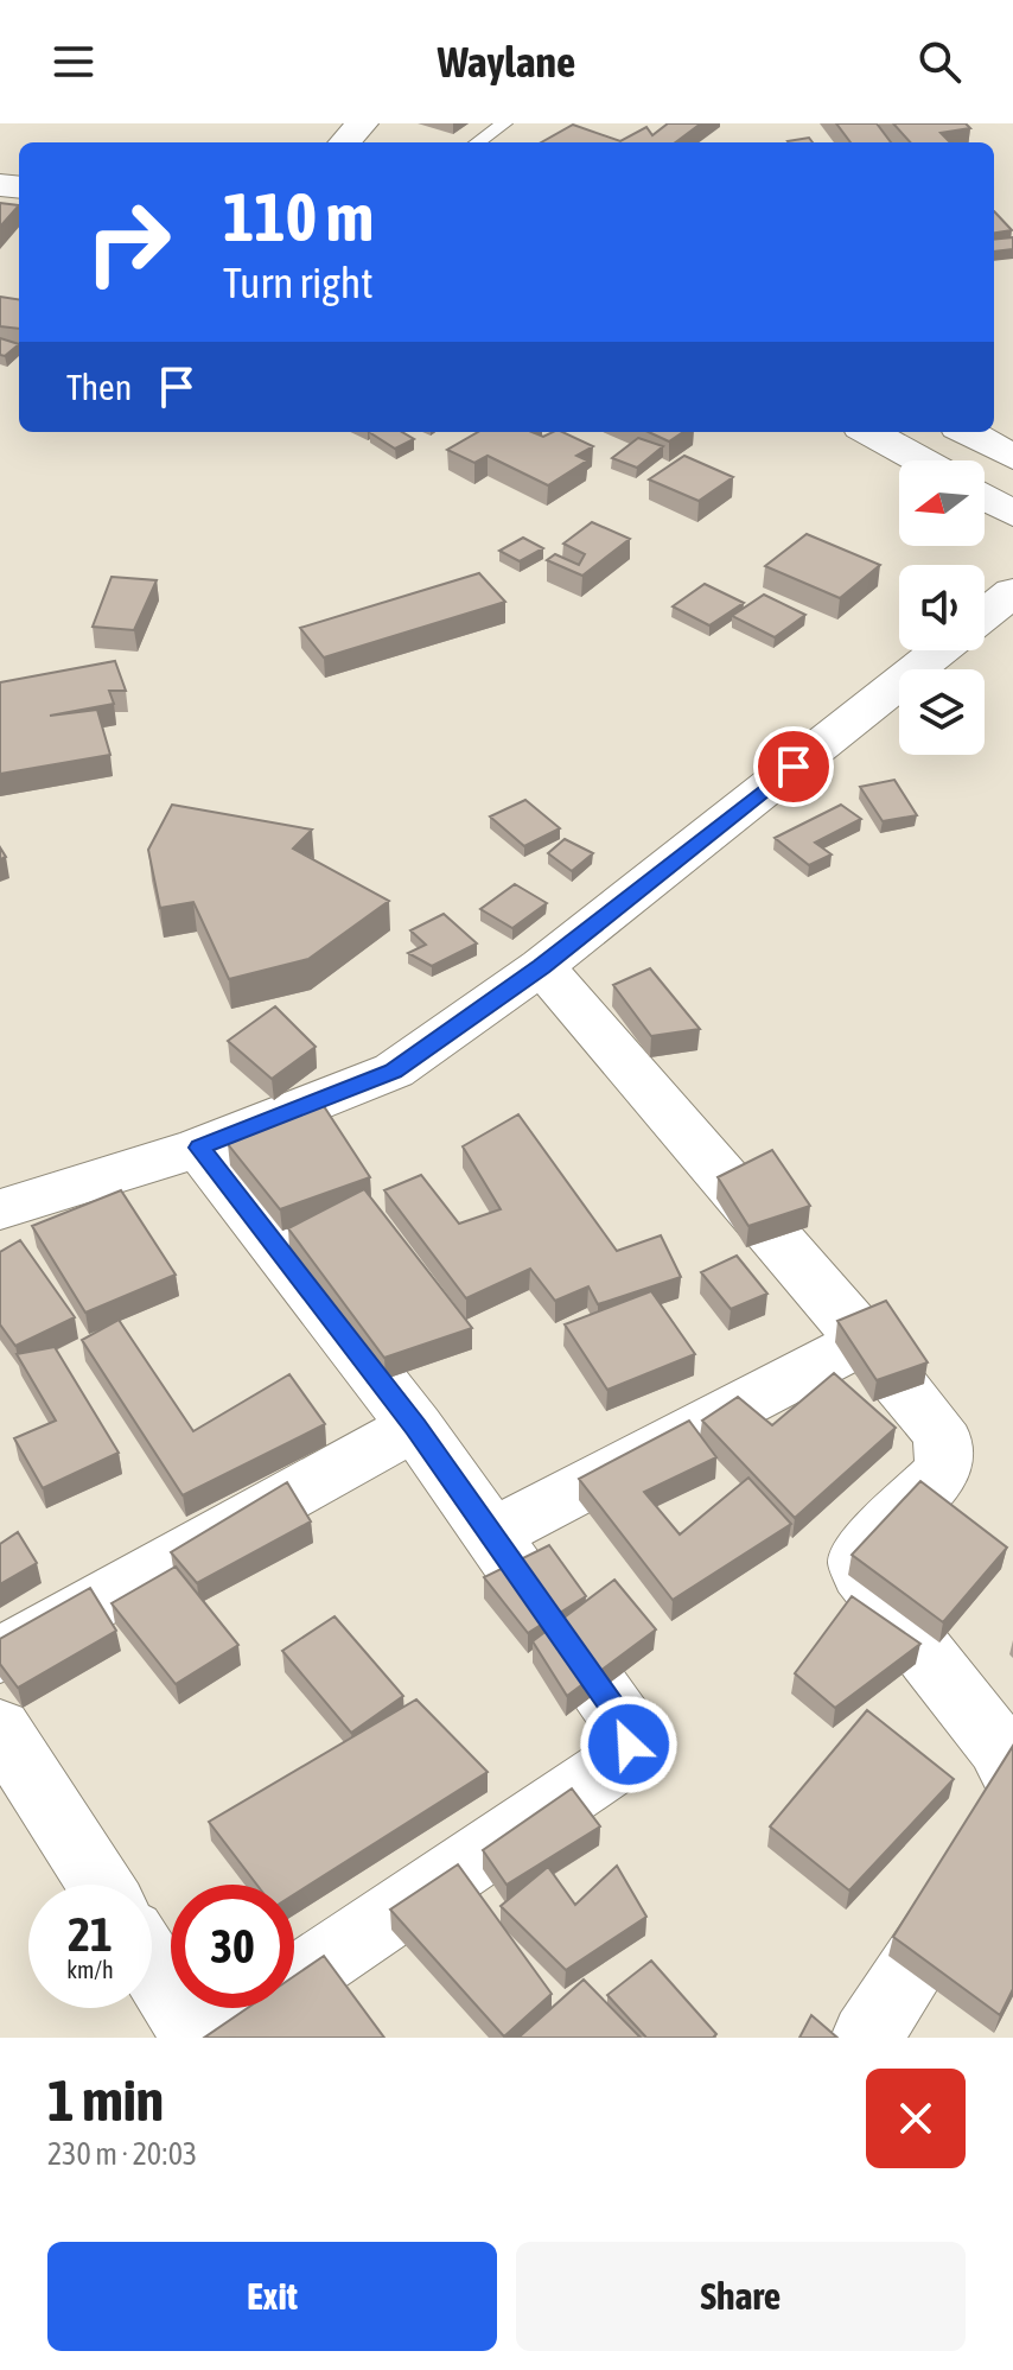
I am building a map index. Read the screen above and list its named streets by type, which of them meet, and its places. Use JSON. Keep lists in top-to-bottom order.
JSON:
{
  "north": "left",
  "page": {
    "header": "Waylane",
    "turn": ["110 m", "Turn right"],
    "then": "Then",
    "speed": "21 km/h",
    "limit": "30",
    "heading": ["1 min", "230 m · 20:03"],
    "buttons": ["Exit", "Share"]
  }
}
